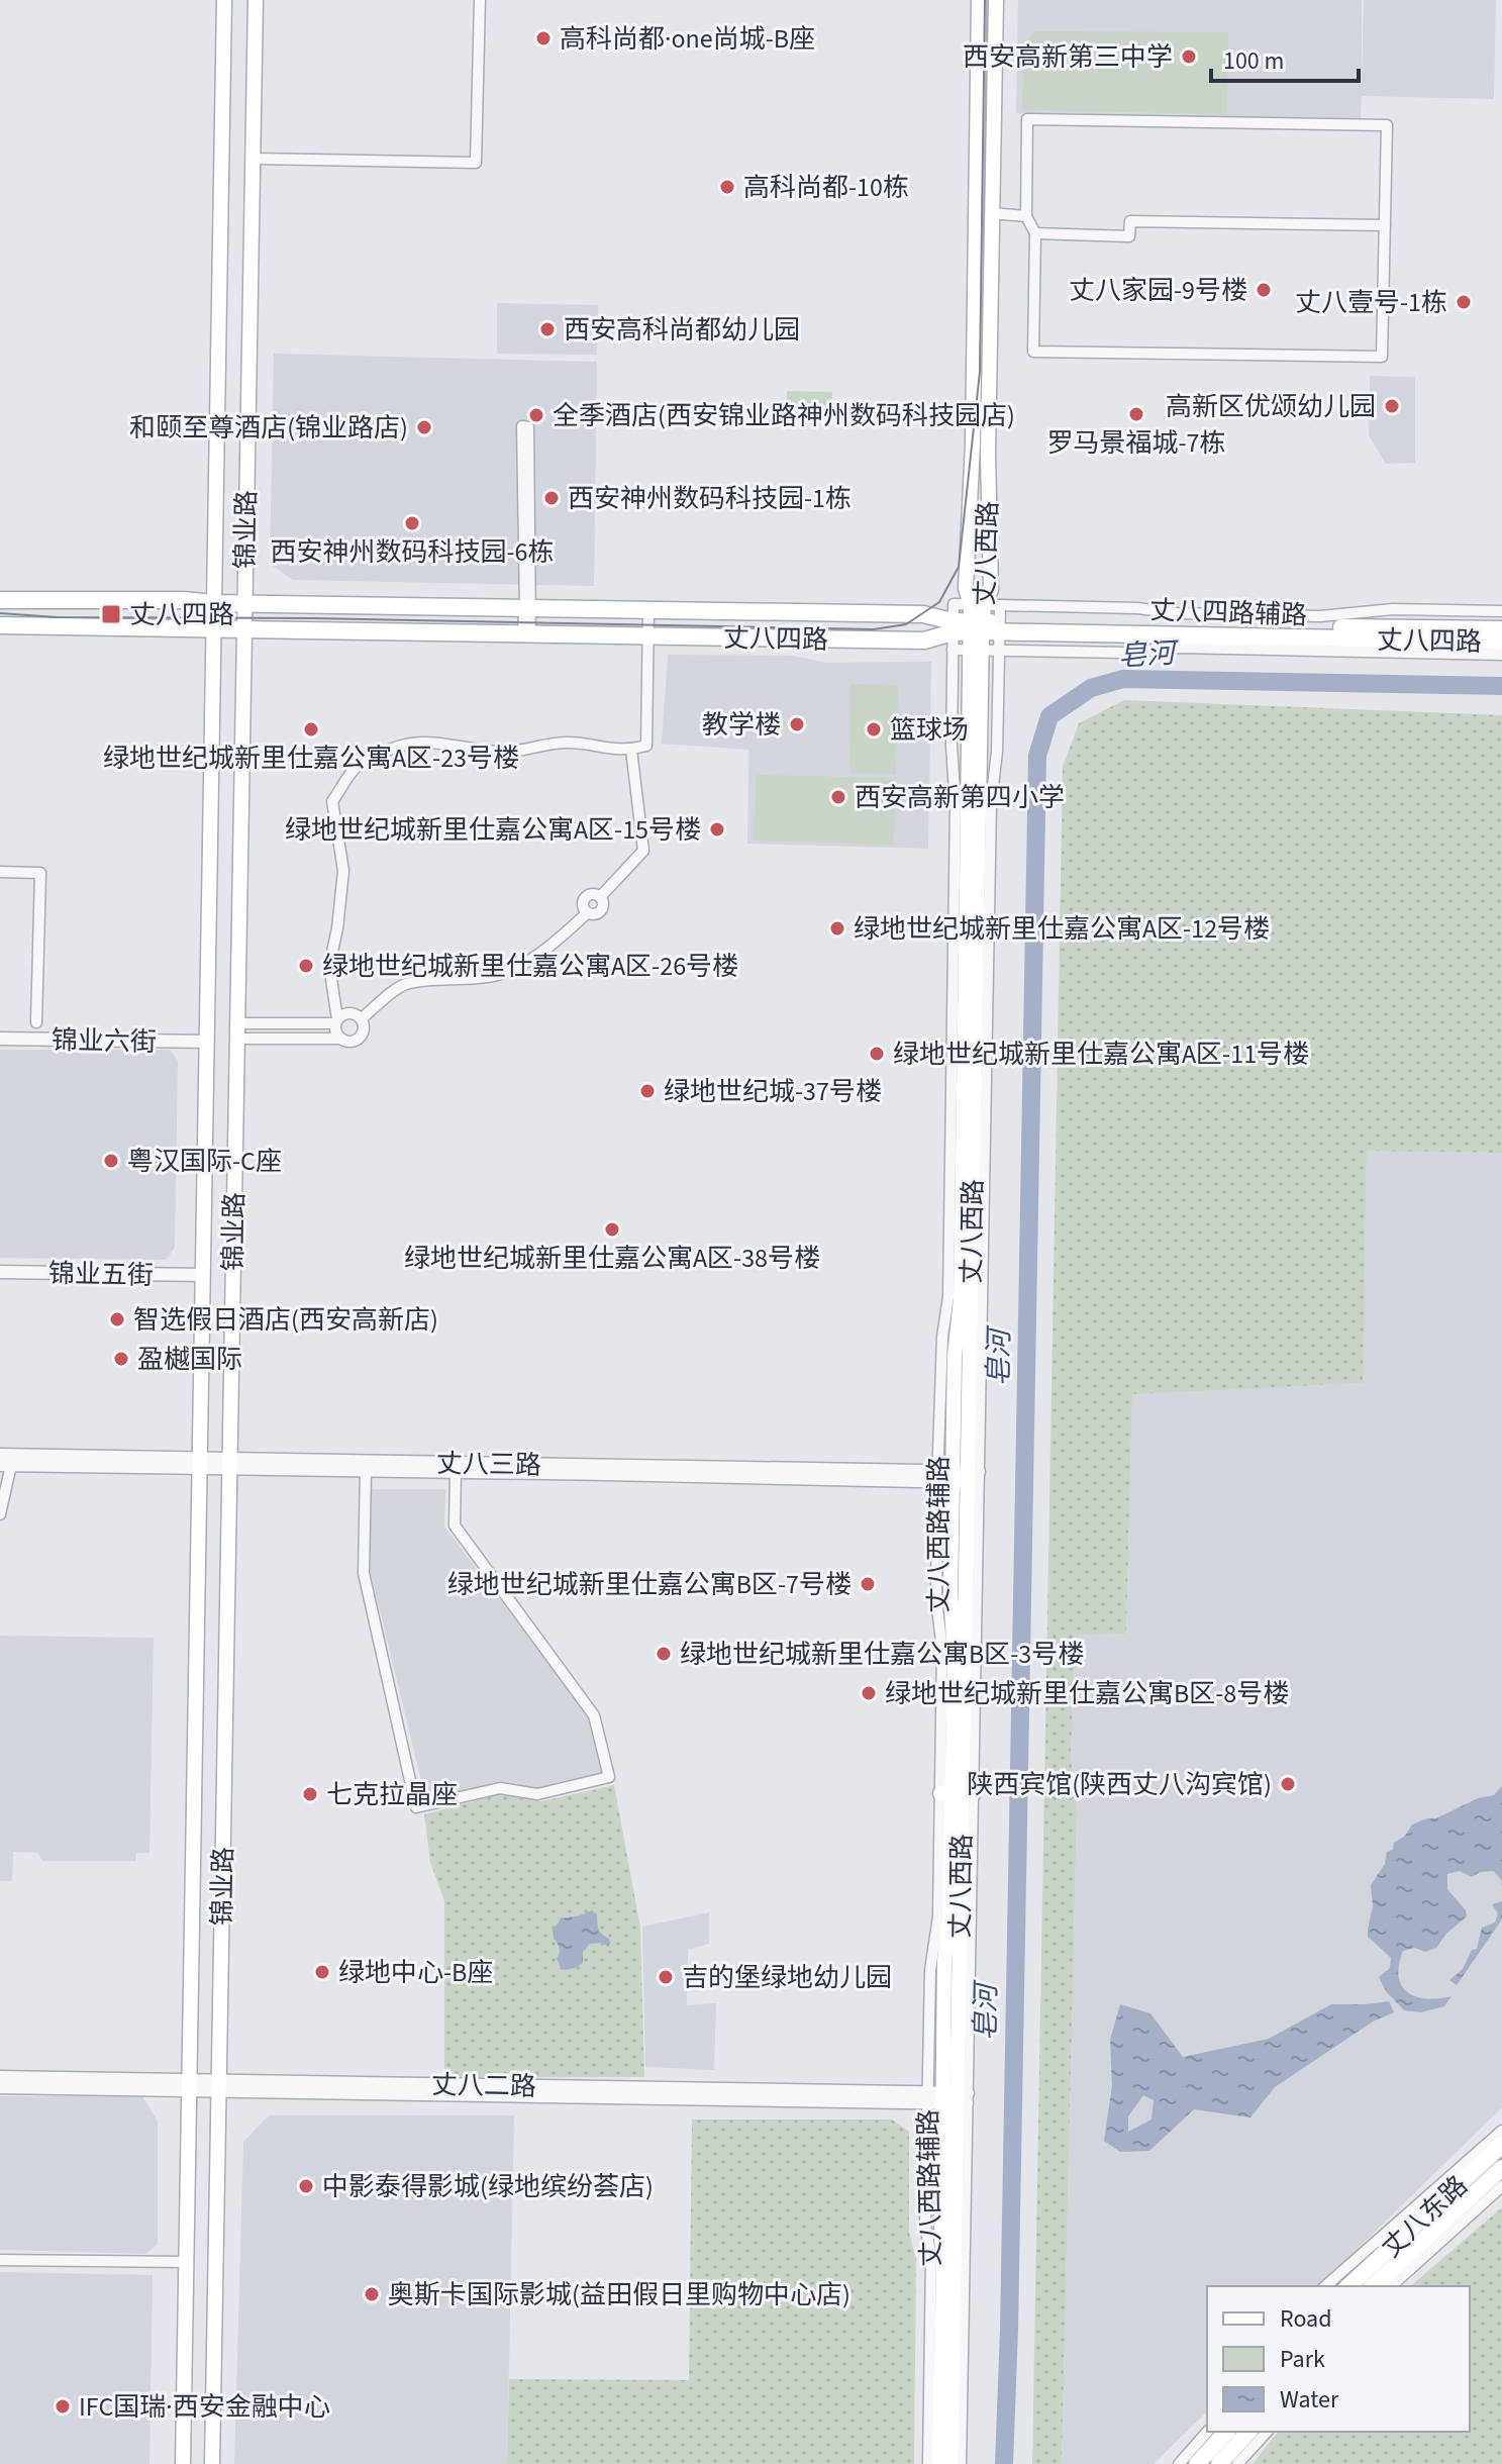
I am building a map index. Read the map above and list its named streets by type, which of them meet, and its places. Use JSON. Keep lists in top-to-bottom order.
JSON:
{
  "streets": {
    "main road": [
      "锦业路",
      "丈八西路",
      "丈八四路",
      "丈八东路"
    ],
    "street": [
      "丈八四路辅路",
      "锦业六街",
      "锦业五街",
      "丈八三路",
      "丈八西路辅路",
      "丈八二路"
    ]
  },
  "crossings": [
    ["锦业路", "丈八四路"],
    ["锦业路", "锦业六街"],
    ["锦业路", "锦业五街"],
    ["锦业路", "丈八三路"],
    ["锦业路", "丈八二路"],
    ["丈八西路", "丈八四路辅路"],
    ["丈八西路", "丈八四路"],
    ["丈八西路", "丈八三路"],
    ["丈八西路", "丈八西路辅路"],
    ["丈八西路", "丈八二路"],
    ["丈八四路辅路", "丈八四路"],
    ["丈八四路辅路", "丈八西路辅路"],
    ["丈八四路", "丈八西路辅路"],
    ["丈八三路", "丈八西路辅路"],
    ["丈八西路辅路", "丈八二路"]
  ],
  "water": ["皂河"],
  "places": {
    "other": [
      "高科尚都·one尚城-B座",
      "西安高新第三中学",
      "高科尚都-10栋",
      "丈八家园-9号楼",
      "丈八壹号-1栋",
      "西安高科尚都幼儿园",
      "高新区优颂幼儿园",
      "罗马景福城-7栋",
      "全季酒店(西安锦业路神州数码科技园店)",
      "和颐至尊酒店(锦业路店)",
      "西安神州数码科技园-1栋",
      "西安神州数码科技园-6栋",
      "教学楼",
      "绿地世纪城新里仕嘉公寓A区-23号楼",
      "篮球场",
      "西安高新第四小学",
      "绿地世纪城新里仕嘉公寓A区-15号楼",
      "绿地世纪城新里仕嘉公寓A区-12号楼",
      "绿地世纪城新里仕嘉公寓A区-26号楼",
      "绿地世纪城新里仕嘉公寓A区-11号楼",
      "绿地世纪城-37号楼",
      "粤汉国际-C座",
      "绿地世纪城新里仕嘉公寓A区-38号楼",
      "智选假日酒店(西安高新店)",
      "盈樾国际",
      "绿地世纪城新里仕嘉公寓B区-7号楼",
      "绿地世纪城新里仕嘉公寓B区-3号楼",
      "绿地世纪城新里仕嘉公寓B区-8号楼",
      "陕西宾馆(陕西丈八沟宾馆)",
      "七克拉晶座",
      "绿地中心-B座",
      "吉的堡绿地幼儿园",
      "中影泰得影城(绿地缤纷荟店)",
      "奥斯卡国际影城(益田假日里购物中心店)",
      "IFC国瑞·西安金融中心"
    ],
    "transit": ["丈八四路"]
  },
  "legend": ["Road", "Park", "Water"],
  "scale_bar": "100 m"
}
